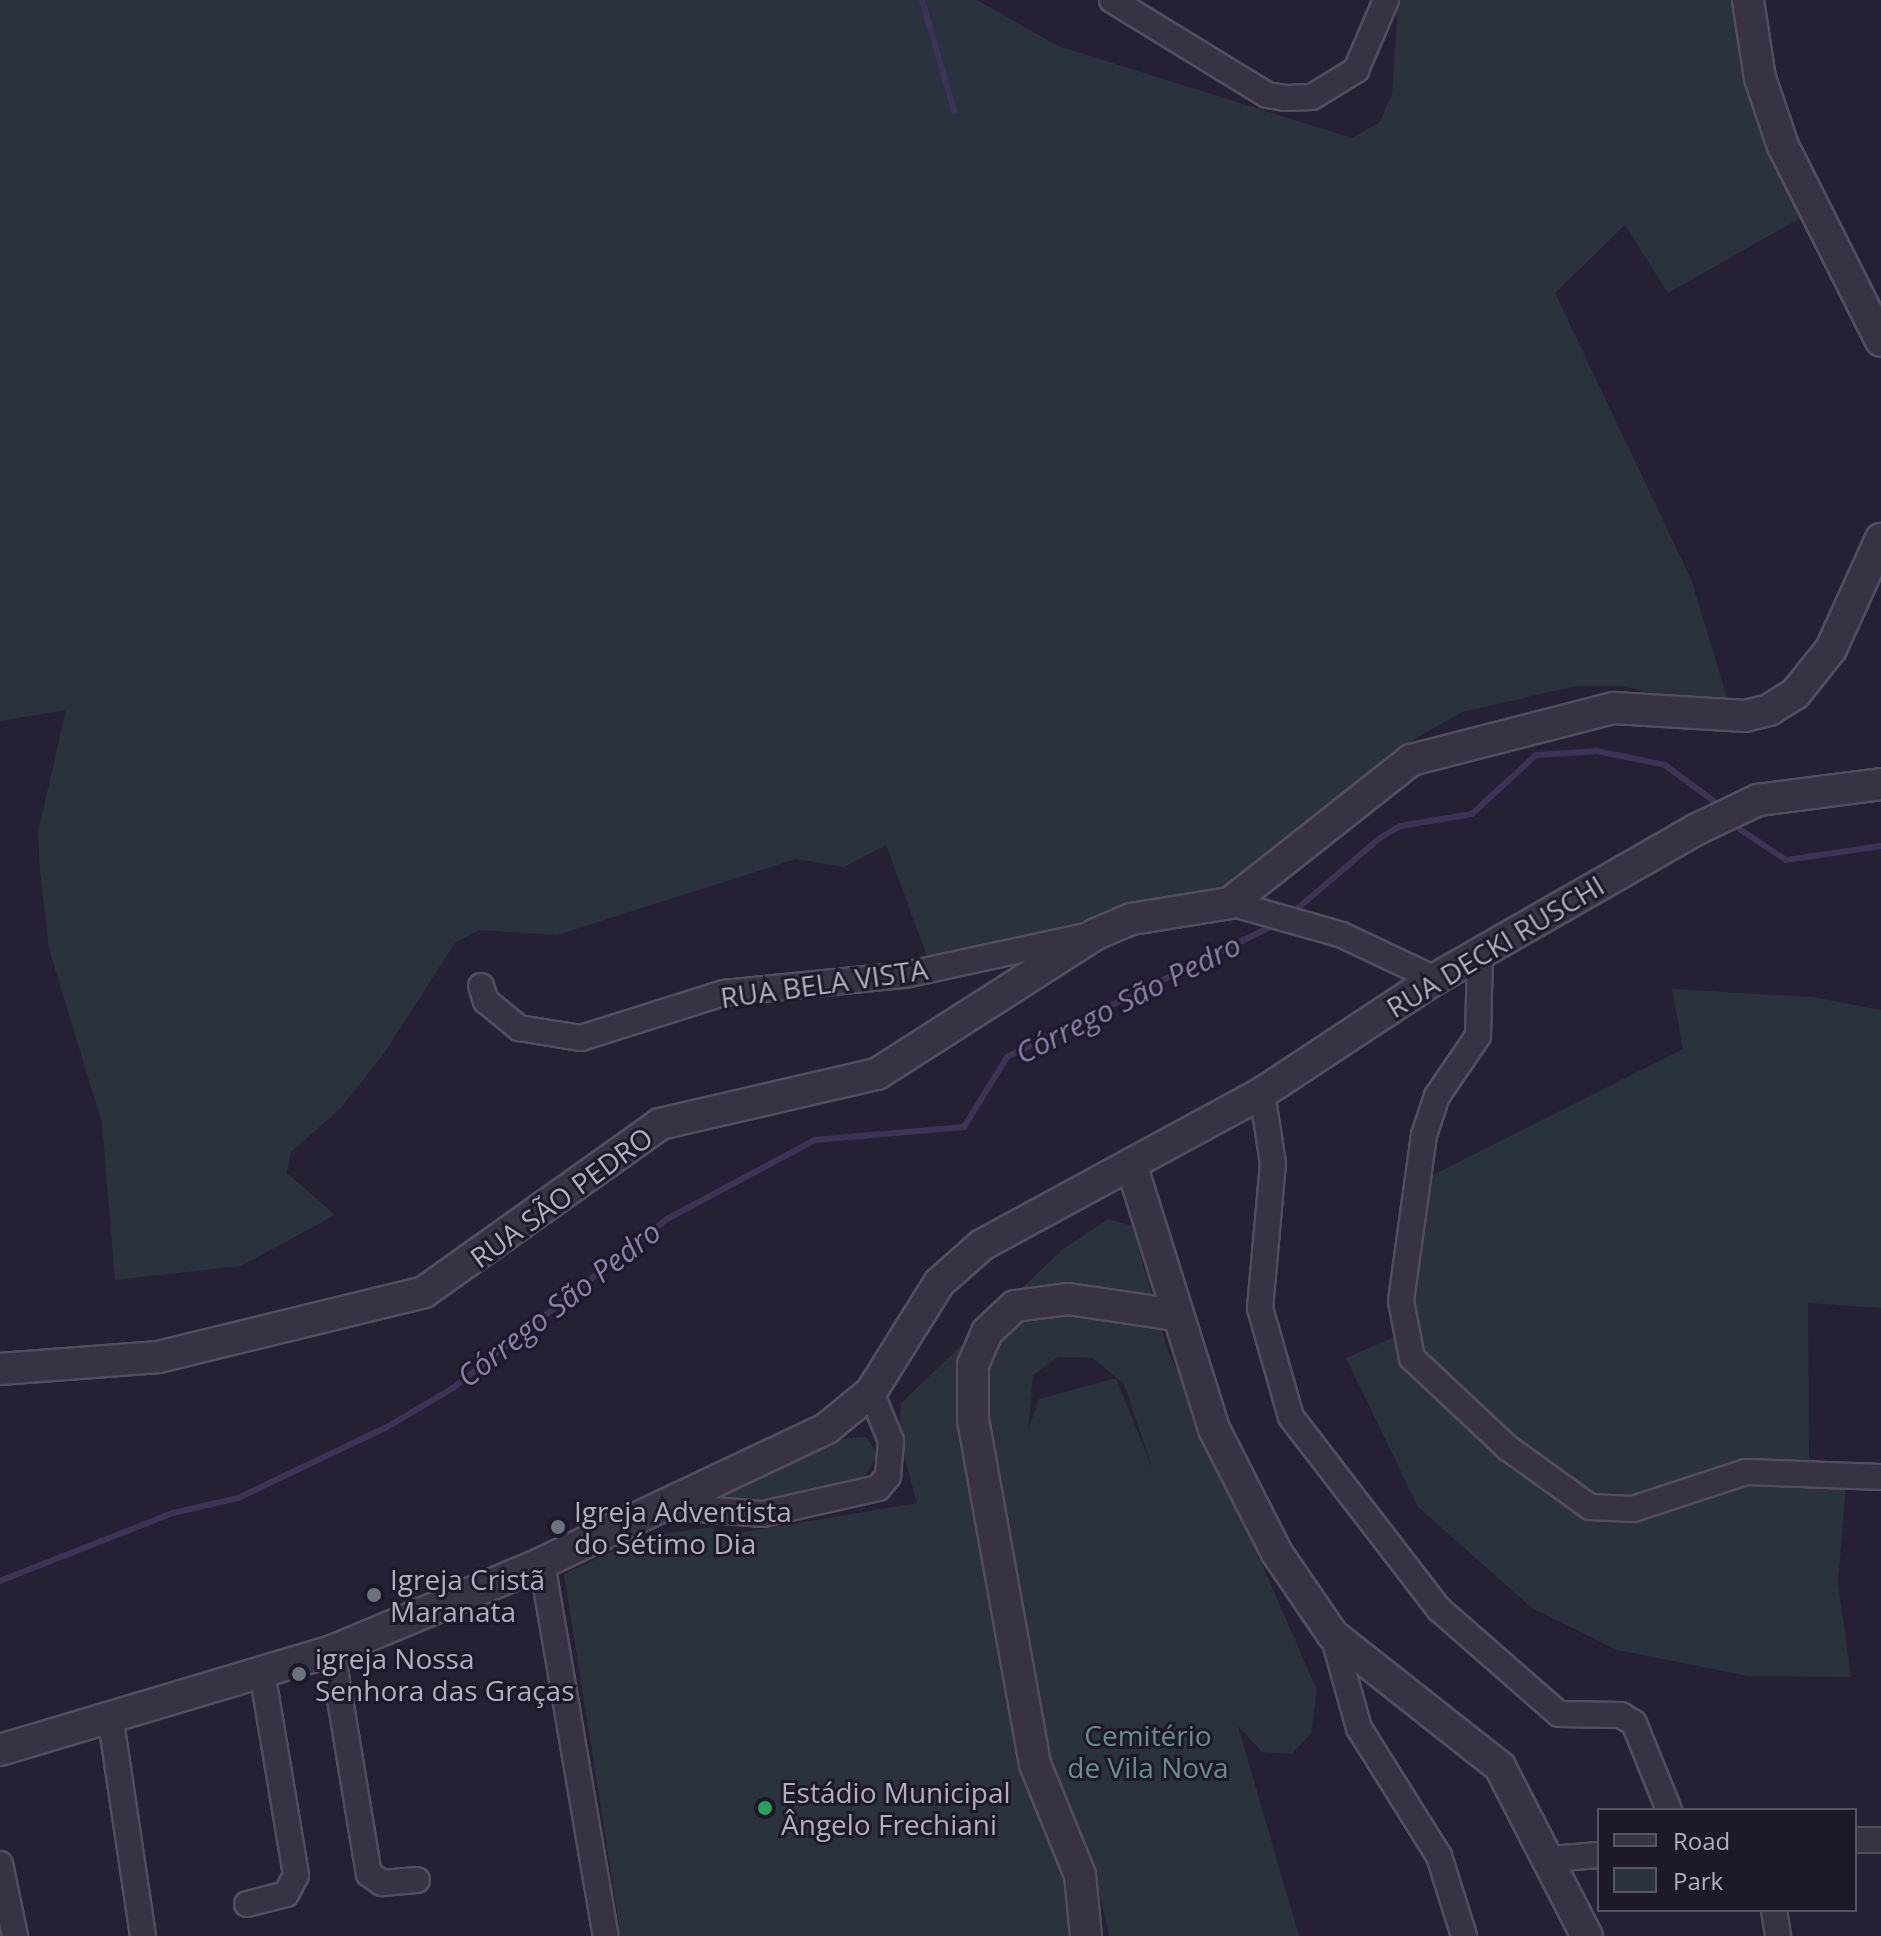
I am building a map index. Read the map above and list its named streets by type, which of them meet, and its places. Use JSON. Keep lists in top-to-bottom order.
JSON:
{
  "streets": {
    "street": ["RUA DECKI RUSCHI", "RUA BELA VISTA", "RUA SÃO PEDRO"]
  },
  "crossings": [
    ["RUA BELA VISTA", "RUA SÃO PEDRO"]
  ],
  "water": ["Córrego São Pedro"],
  "parks": ["Cemitério de Vila Nova"],
  "places": [
    "Igreja Adventista do Sétimo Dia",
    "Igreja Cristã Maranata",
    "igreja Nossa Senhora das Graças",
    "Estádio Municipal Ângelo Frechiani"
  ],
  "legend": ["Road", "Park"]
}
